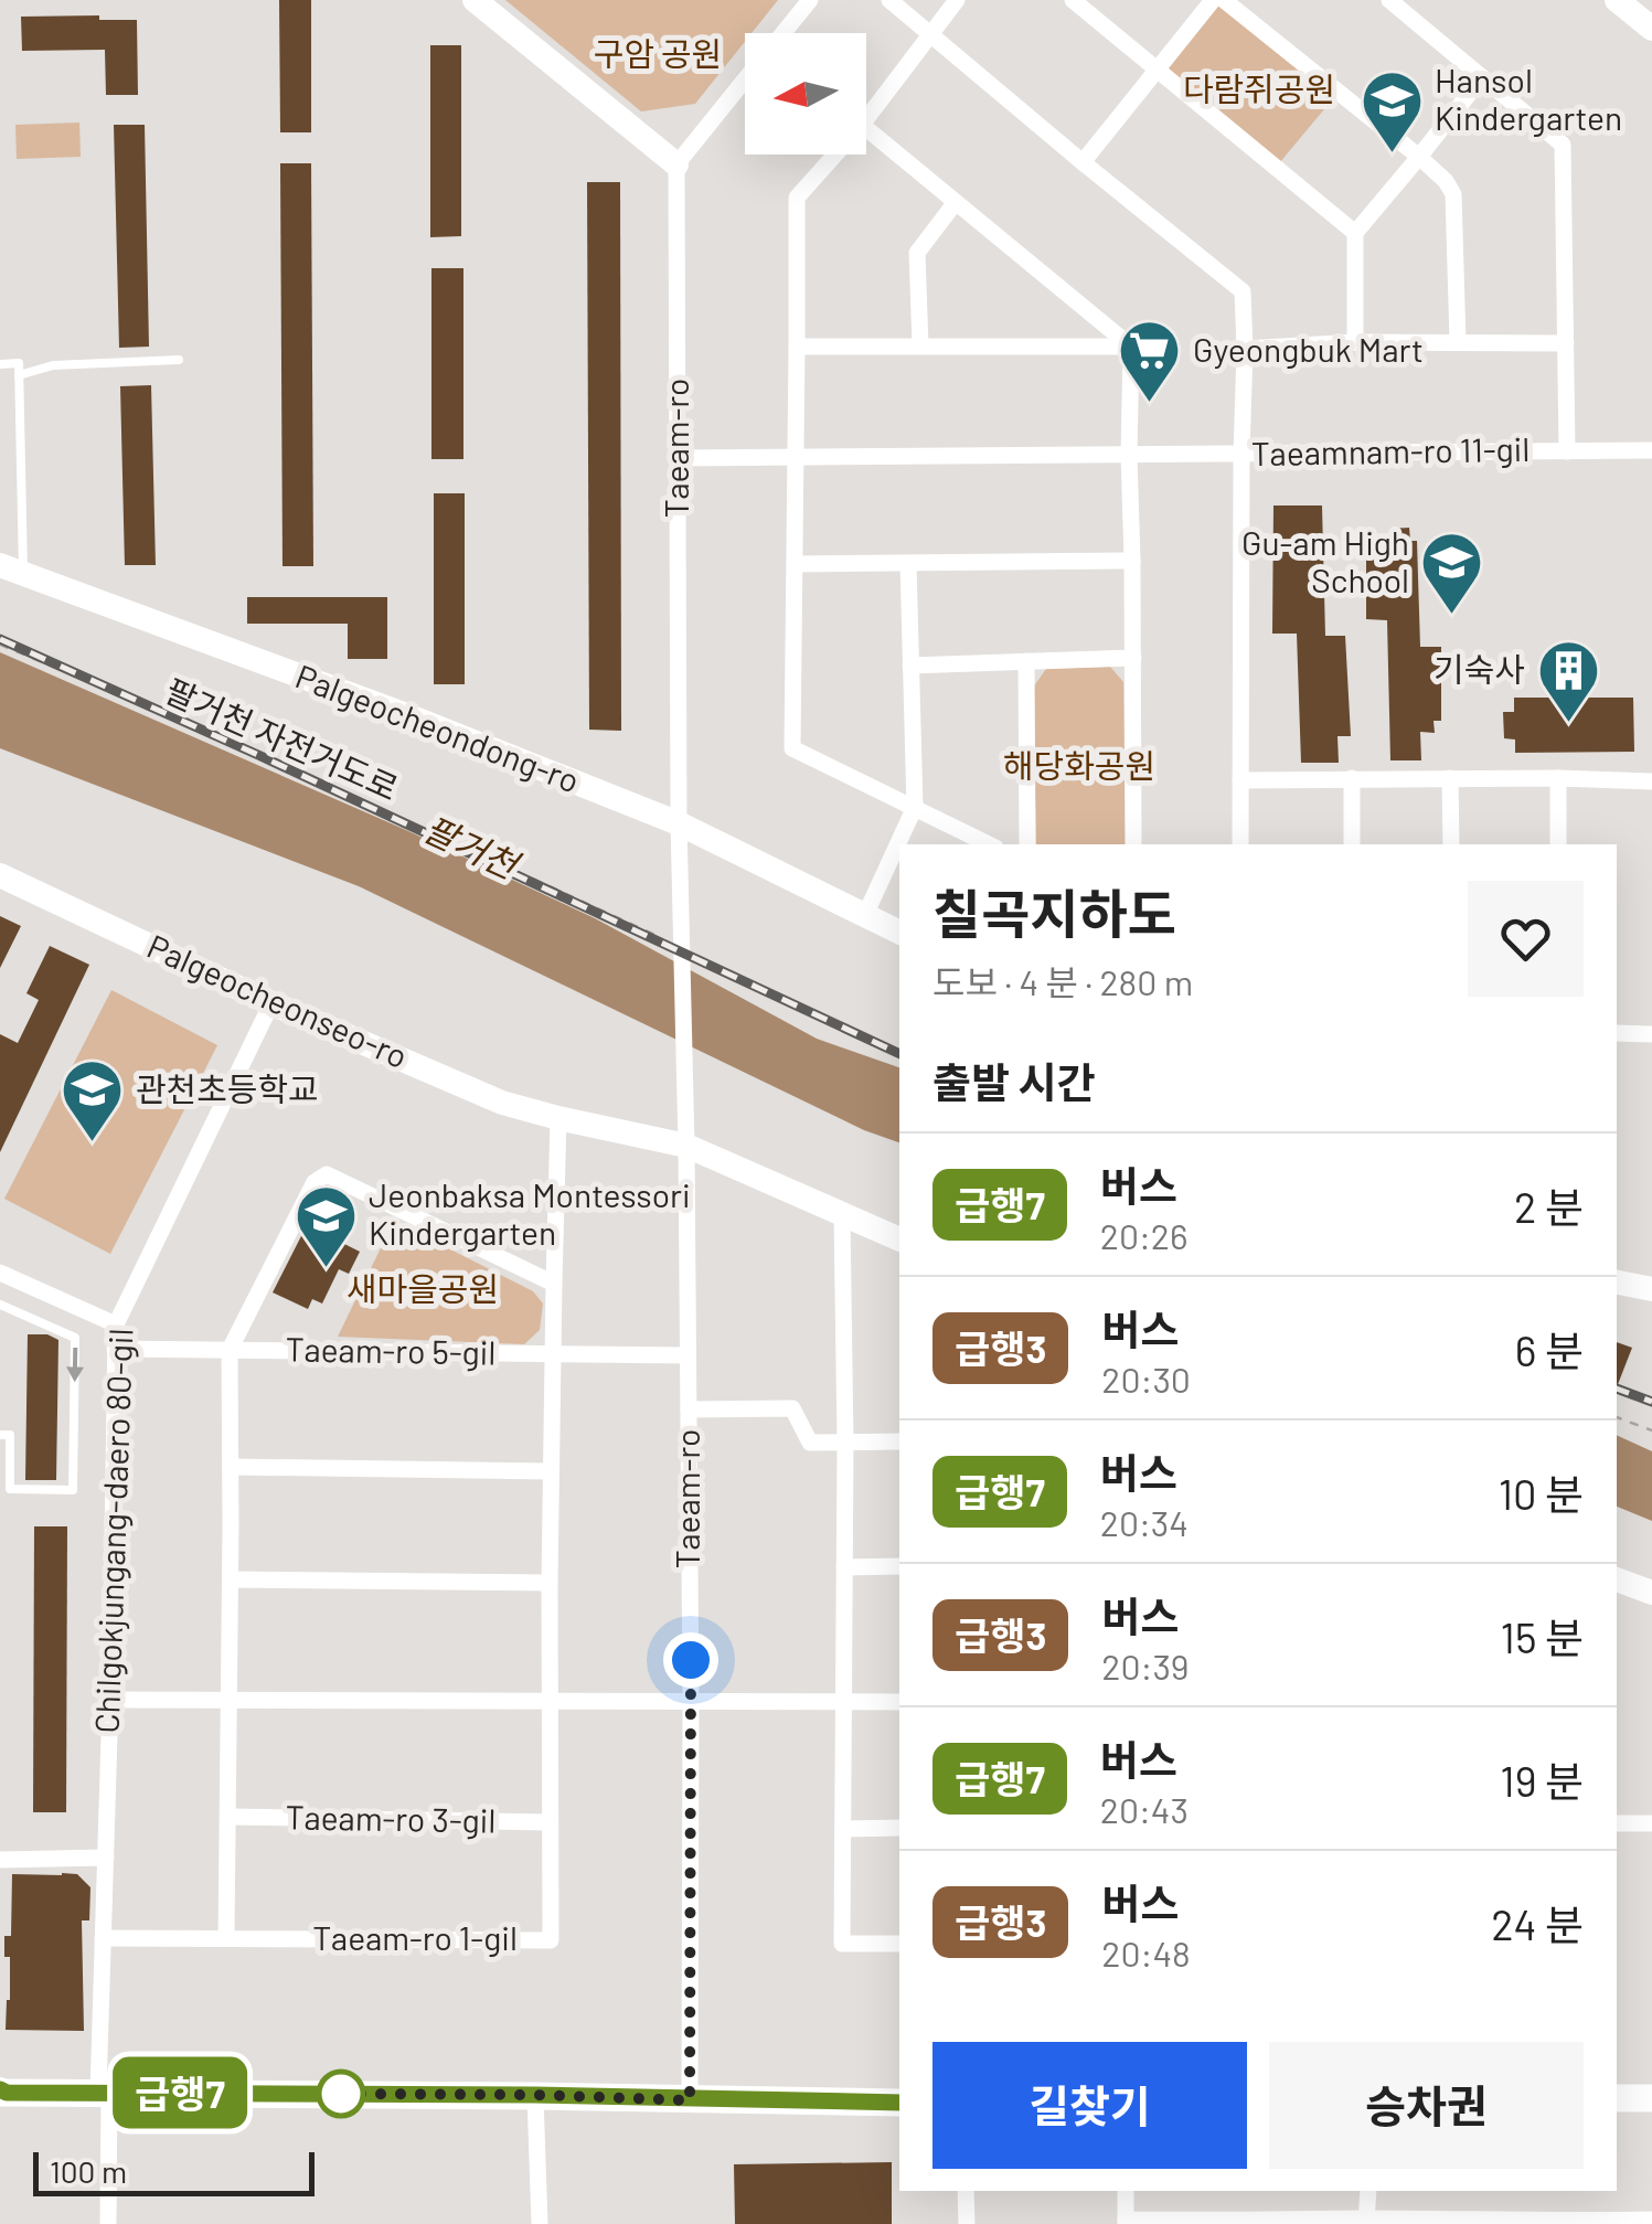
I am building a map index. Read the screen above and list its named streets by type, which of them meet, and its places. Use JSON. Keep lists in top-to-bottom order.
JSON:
{
  "streets": {
    "main road": ["Palgeocheondong-ro", "Palgeocheonseo-ro"],
    "street": [
      "Taeam-ro",
      "Taeamnam-ro 11-gil",
      "Taeam-ro 5-gil",
      "Chilgokjungang-daero 80-gil",
      "Taeam-ro 3-gil",
      "Taeam-ro 1-gil"
    ],
    "path": ["팔거천 자전거도로"]
  },
  "crossings": [
    ["Taeam-ro", "Taeamnam-ro 11-gil"],
    ["Taeam-ro", "Palgeocheondong-ro"],
    ["Taeam-ro", "Palgeocheonseo-ro"],
    ["Taeam-ro", "Taeam-ro 5-gil"],
    ["Palgeocheonseo-ro", "Chilgokjungang-daero 80-gil"],
    ["Taeam-ro 5-gil", "Chilgokjungang-daero 80-gil"],
    ["Chilgokjungang-daero 80-gil", "Taeam-ro 1-gil"],
    ["Taeam-ro 3-gil", "Taeam-ro 1-gil"]
  ],
  "water": ["팔거천"],
  "parks": [
    "구암 공원",
    "다람쥐공원",
    "해당화공원",
    "새마을공원"
  ],
  "places": {
    "school or university": [
      "Hansol Kindergarten",
      "Gu-am High School",
      "관천초등학교",
      "Jeonbaksa Montessori Kindergarten"
    ],
    "supermarket": ["Gyeongbuk Mart"],
    "building": ["기숙사"]
  },
  "lines": ["bus line 급행7"],
  "scale_bar": "100 m",
  "north": "left",
  "page": {
    "on_map": "급행7",
    "heading": [
      ["칠곡지하도", "도보 · 4 분 · 280 m"],
      "출발 시간"
    ],
    "list": [
      {
        "mark": "급행7",
        "name": "버스",
        "note": "20:26",
        "value": "2 분"
      },
      {
        "mark": "급행3",
        "name": "버스",
        "note": "20:30",
        "value": "6 분"
      },
      {
        "mark": "급행7",
        "name": "버스",
        "note": "20:34",
        "value": "10 분"
      },
      {
        "mark": "급행3",
        "name": "버스",
        "note": "20:39",
        "value": "15 분"
      },
      {
        "mark": "급행7",
        "name": "버스",
        "note": "20:43",
        "value": "19 분"
      },
      {
        "mark": "급행3",
        "name": "버스",
        "note": "20:48",
        "value": "24 분"
      }
    ],
    "buttons": ["길찾기", "승차권"],
    "scale": "100 m"
  }
}
